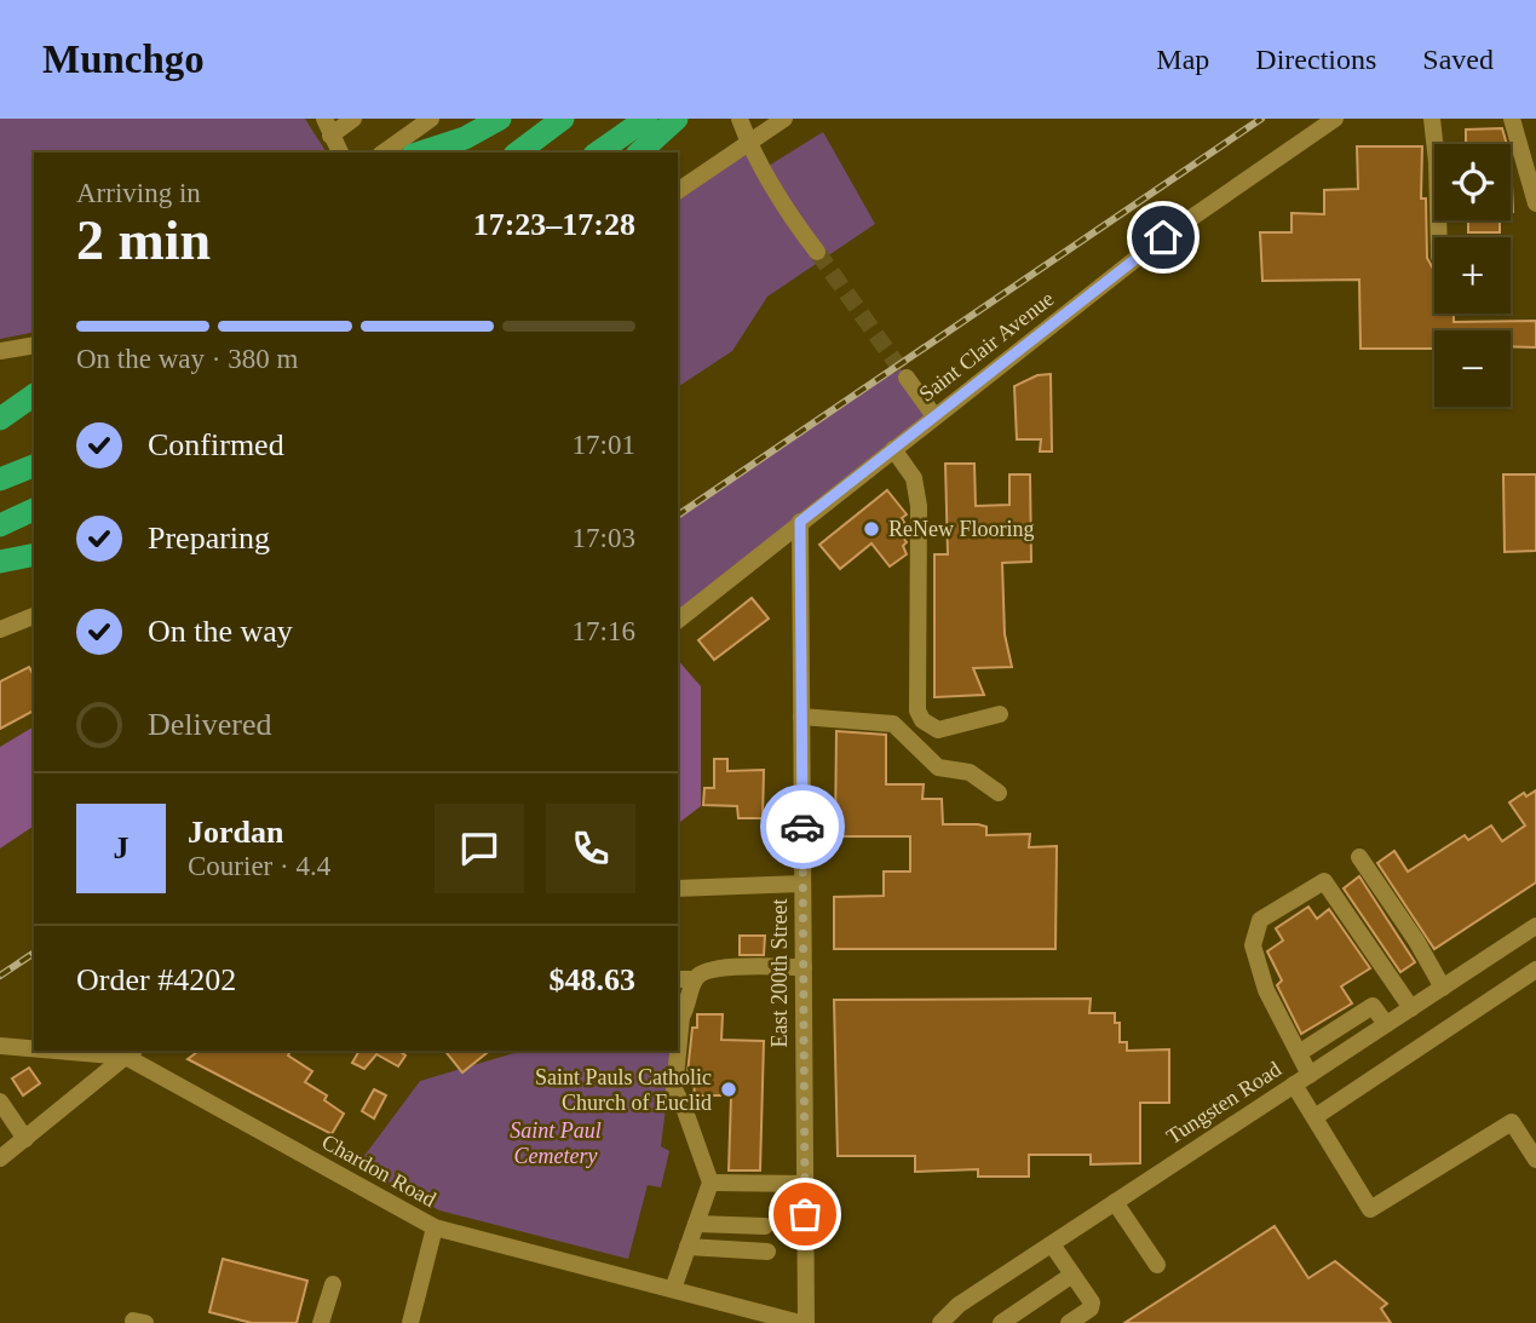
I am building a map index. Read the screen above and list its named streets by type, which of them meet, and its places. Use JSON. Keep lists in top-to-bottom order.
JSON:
{
  "streets": {
    "street": [
      "Saint Clair Avenue",
      "East 200th Street",
      "Tungsten Road",
      "Chardon Road"
    ]
  },
  "crossings": [
    ["Saint Clair Avenue", "East 200th Street"],
    ["East 200th Street", "Chardon Road"]
  ],
  "parks": ["Saint Paul Cemetery"],
  "places": ["ReNew Flooring", "Saint Pauls Catholic Church of Euclid"],
  "page": {
    "header": "Munchgo",
    "nav": ["Map", "Directions", "Saved"],
    "map_buttons": ["+", "−"],
    "heading": ["2 min", "Arriving in", "17:23–17:28"],
    "panel": [
      "Jordan",
      "Courier · 4.4",
      "Order #4202",
      "$48.63"
    ],
    "bar": "On the way · 380 m",
    "list": [
      ["Confirmed", "17:01"],
      ["Preparing", "17:03"],
      ["On the way", "17:16"],
      "Delivered"
    ],
    "round": "J"
  }
}
